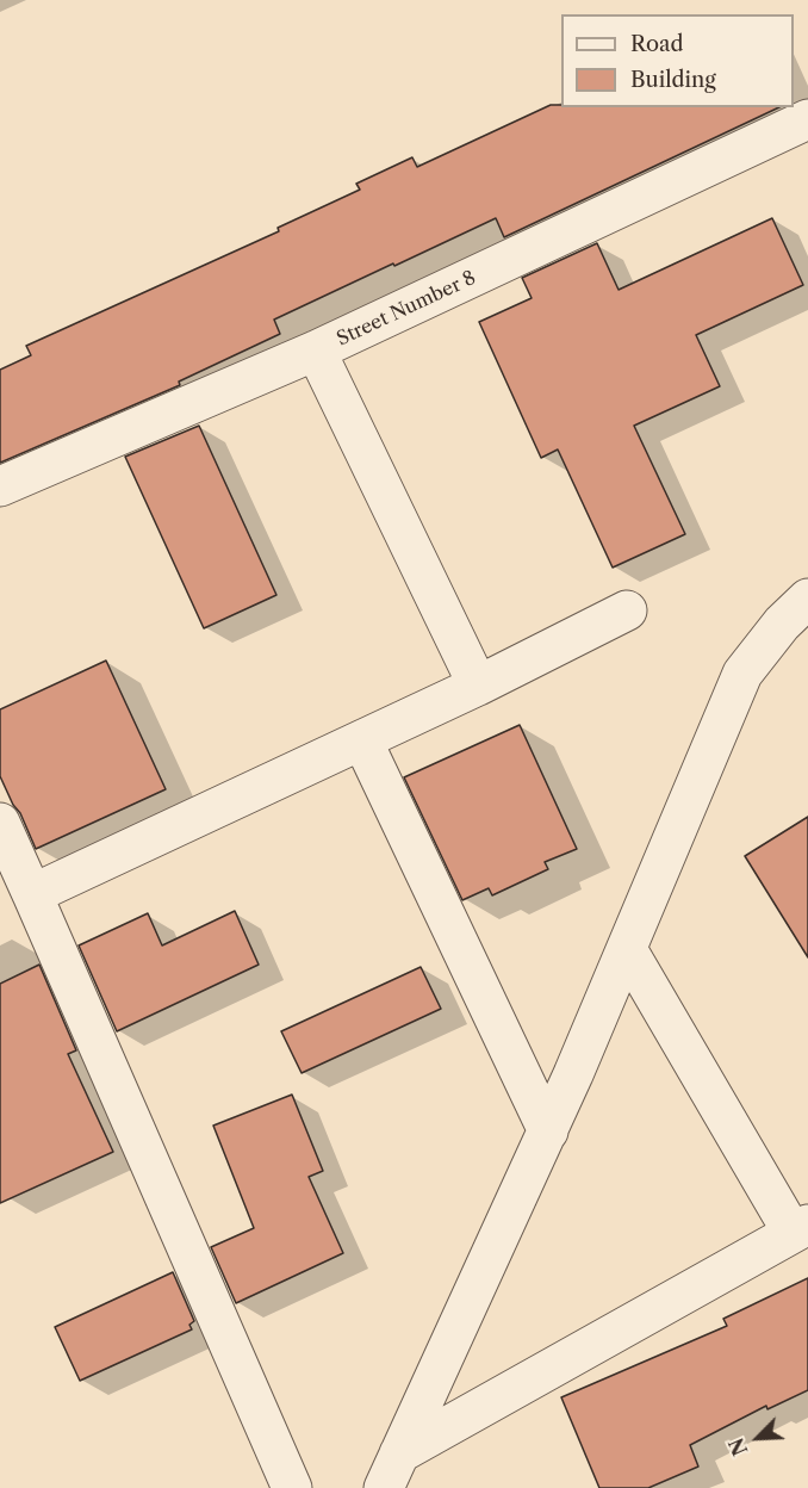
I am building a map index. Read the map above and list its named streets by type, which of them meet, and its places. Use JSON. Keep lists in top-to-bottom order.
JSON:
{
  "streets": {
    "street": ["Street Number 8"]
  },
  "legend": ["Road", "Building"],
  "north": "bottom left"
}
